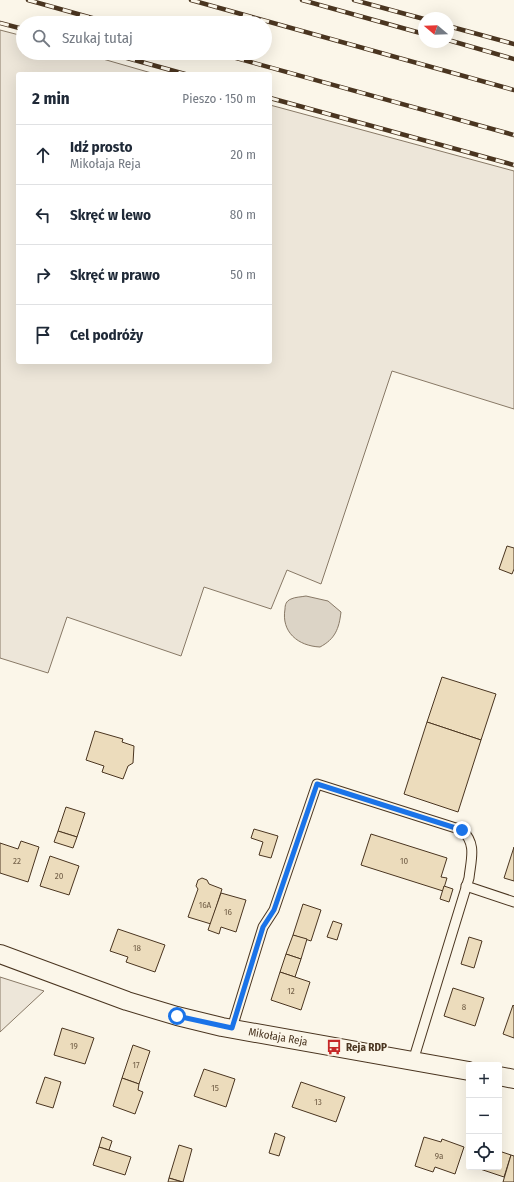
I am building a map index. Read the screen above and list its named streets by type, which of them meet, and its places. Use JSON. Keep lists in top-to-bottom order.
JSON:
{
  "streets": {
    "street": ["Mikołaja Reja"]
  },
  "places": {
    "bus stop": ["Reja RDP"]
  },
  "house_numbers": [
    "22",
    "10",
    "20",
    "16A",
    "16",
    "18",
    "12",
    "8",
    "19",
    "17",
    "15",
    "13",
    "9a"
  ],
  "north": "left",
  "page": {
    "search": "Szukaj tutaj",
    "heading": ["2 min", "Pieszo · 150 m"],
    "list": [
      ["Idź prosto", "Mikołaja Reja", "20 m"],
      ["Skręć w lewo", "80 m"],
      ["Skręć w prawo", "50 m"],
      "Cel podróży"
    ],
    "map_buttons": ["+", "−"]
  }
}
